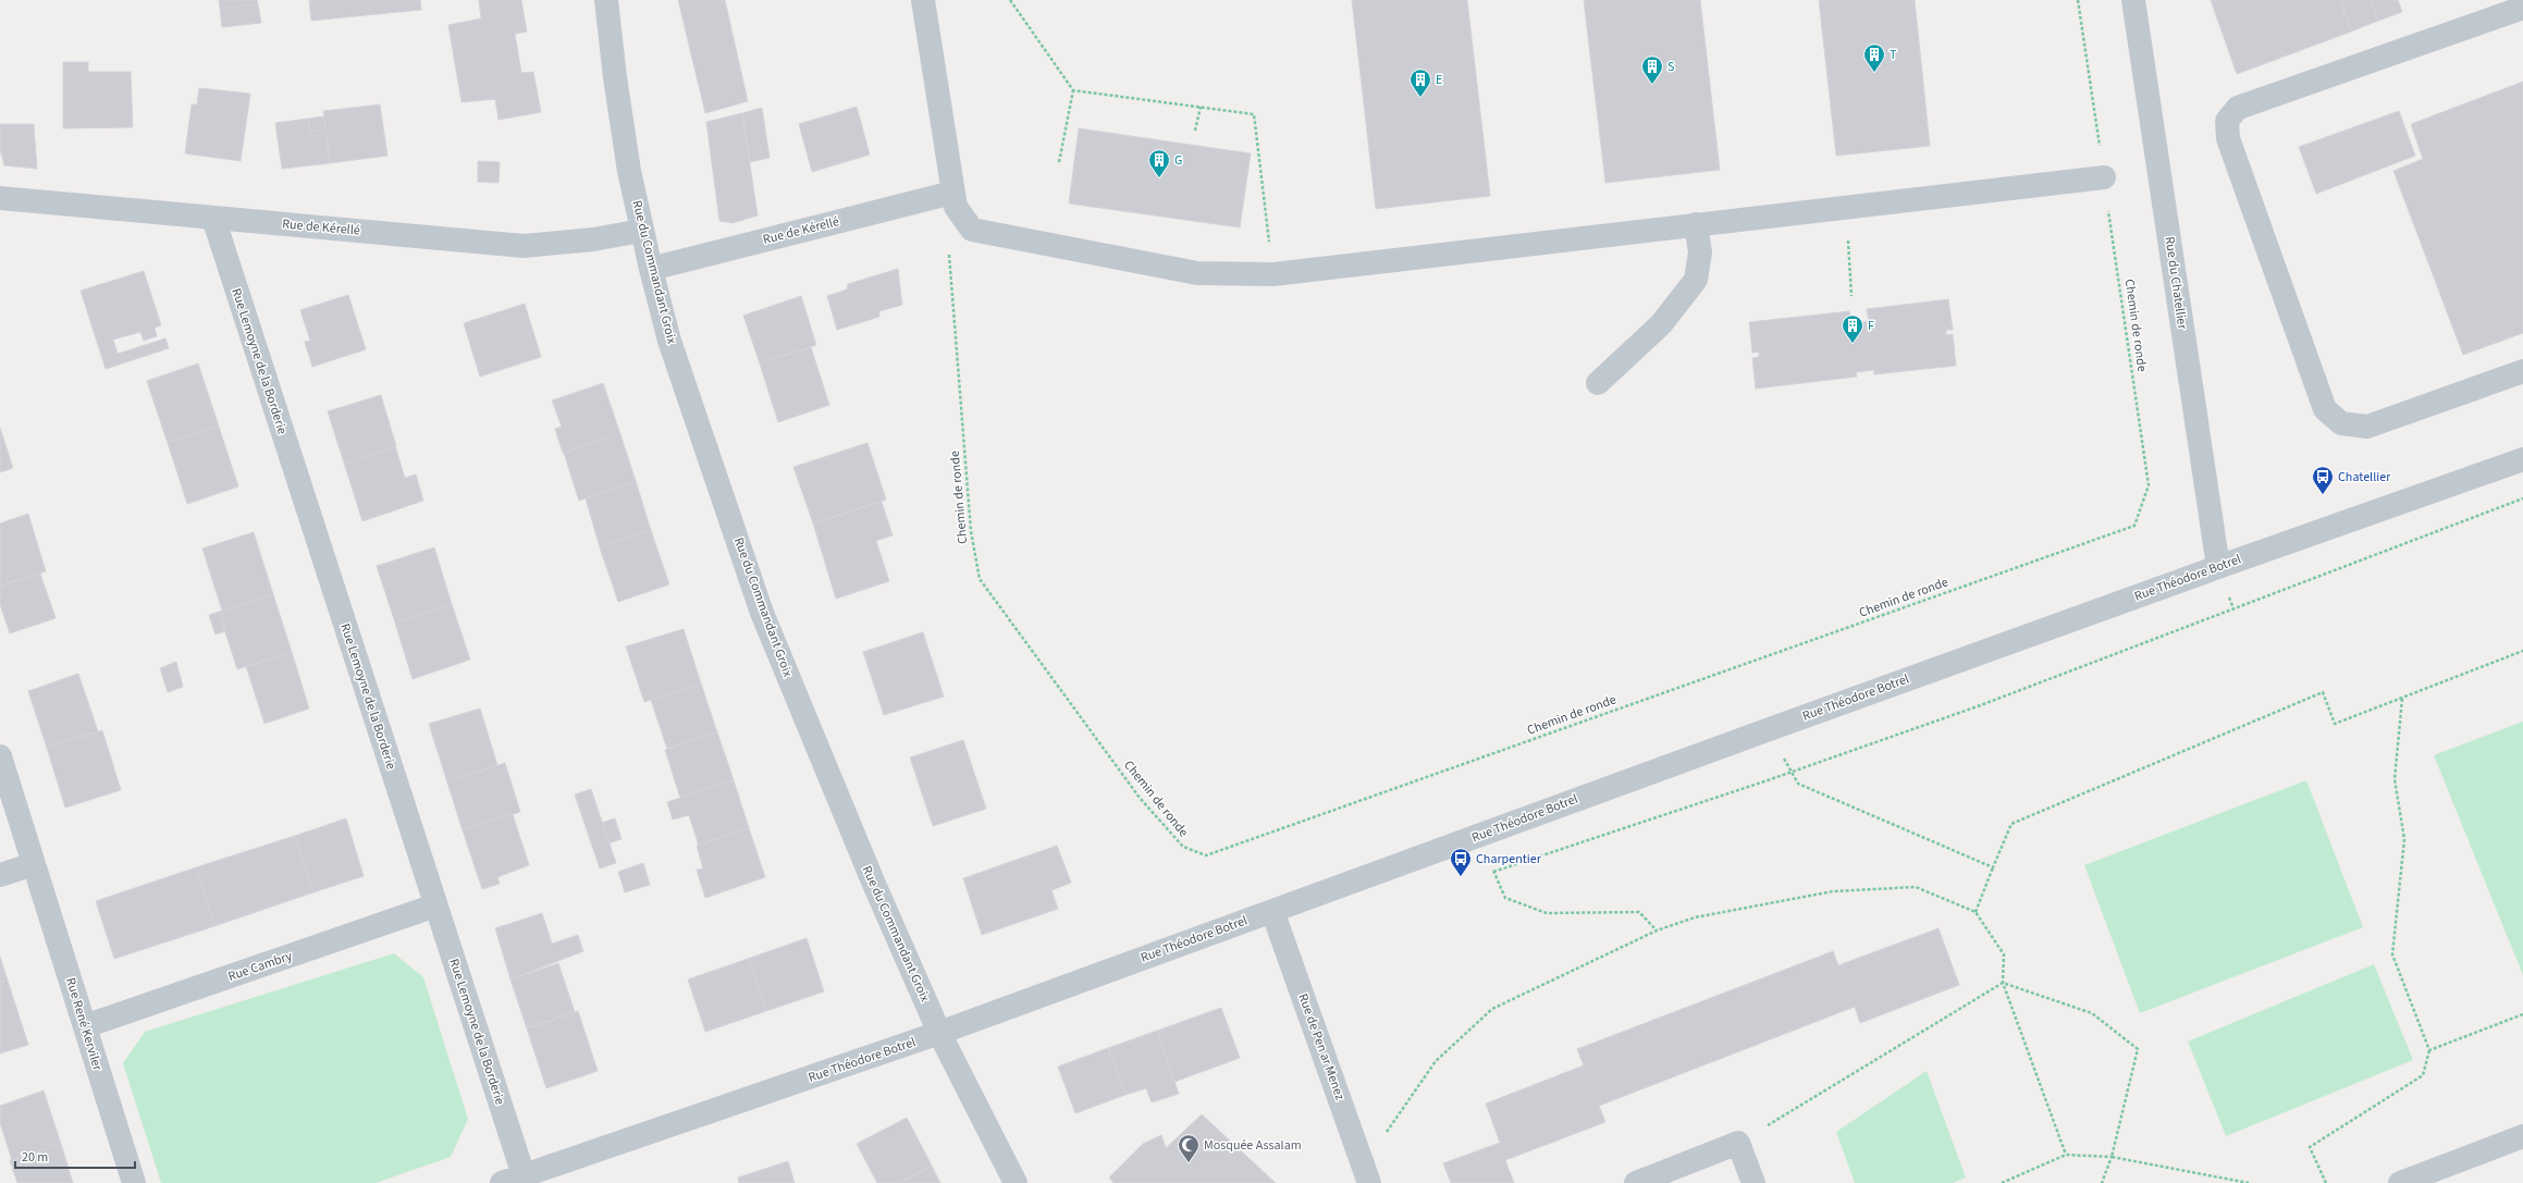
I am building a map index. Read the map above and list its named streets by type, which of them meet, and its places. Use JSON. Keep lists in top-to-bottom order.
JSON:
{
  "streets": {
    "street": [
      "Rue de Kérellé",
      "Rue du Commandant Groix",
      "Rue du Chatellier",
      "Rue Lemoyne de la Borderie",
      "Rue Théodore Botrel",
      "Rue Cambry",
      "Rue René Kerviler",
      "Rue de Pen ar Menez"
    ],
    "path": ["Chemin de ronde"]
  },
  "crossings": [
    ["Rue de Kérellé", "Rue du Commandant Groix"],
    ["Rue de Kérellé", "Chemin de ronde"],
    ["Rue de Kérellé", "Rue Lemoyne de la Borderie"],
    ["Rue du Commandant Groix", "Rue Théodore Botrel"],
    ["Rue du Chatellier", "Rue Théodore Botrel"],
    ["Rue Lemoyne de la Borderie", "Rue Théodore Botrel"],
    ["Rue Lemoyne de la Borderie", "Rue Cambry"],
    ["Rue Théodore Botrel", "Rue de Pen ar Menez"],
    ["Rue Cambry", "Rue René Kerviler"]
  ],
  "places": {
    "building": [
      "T",
      "S",
      "E",
      "G",
      "F"
    ],
    "bus stop": ["Chatellier", "Charpentier"],
    "mosque": ["Mosquée Assalam"]
  },
  "scale_bar": "20 m"
}
